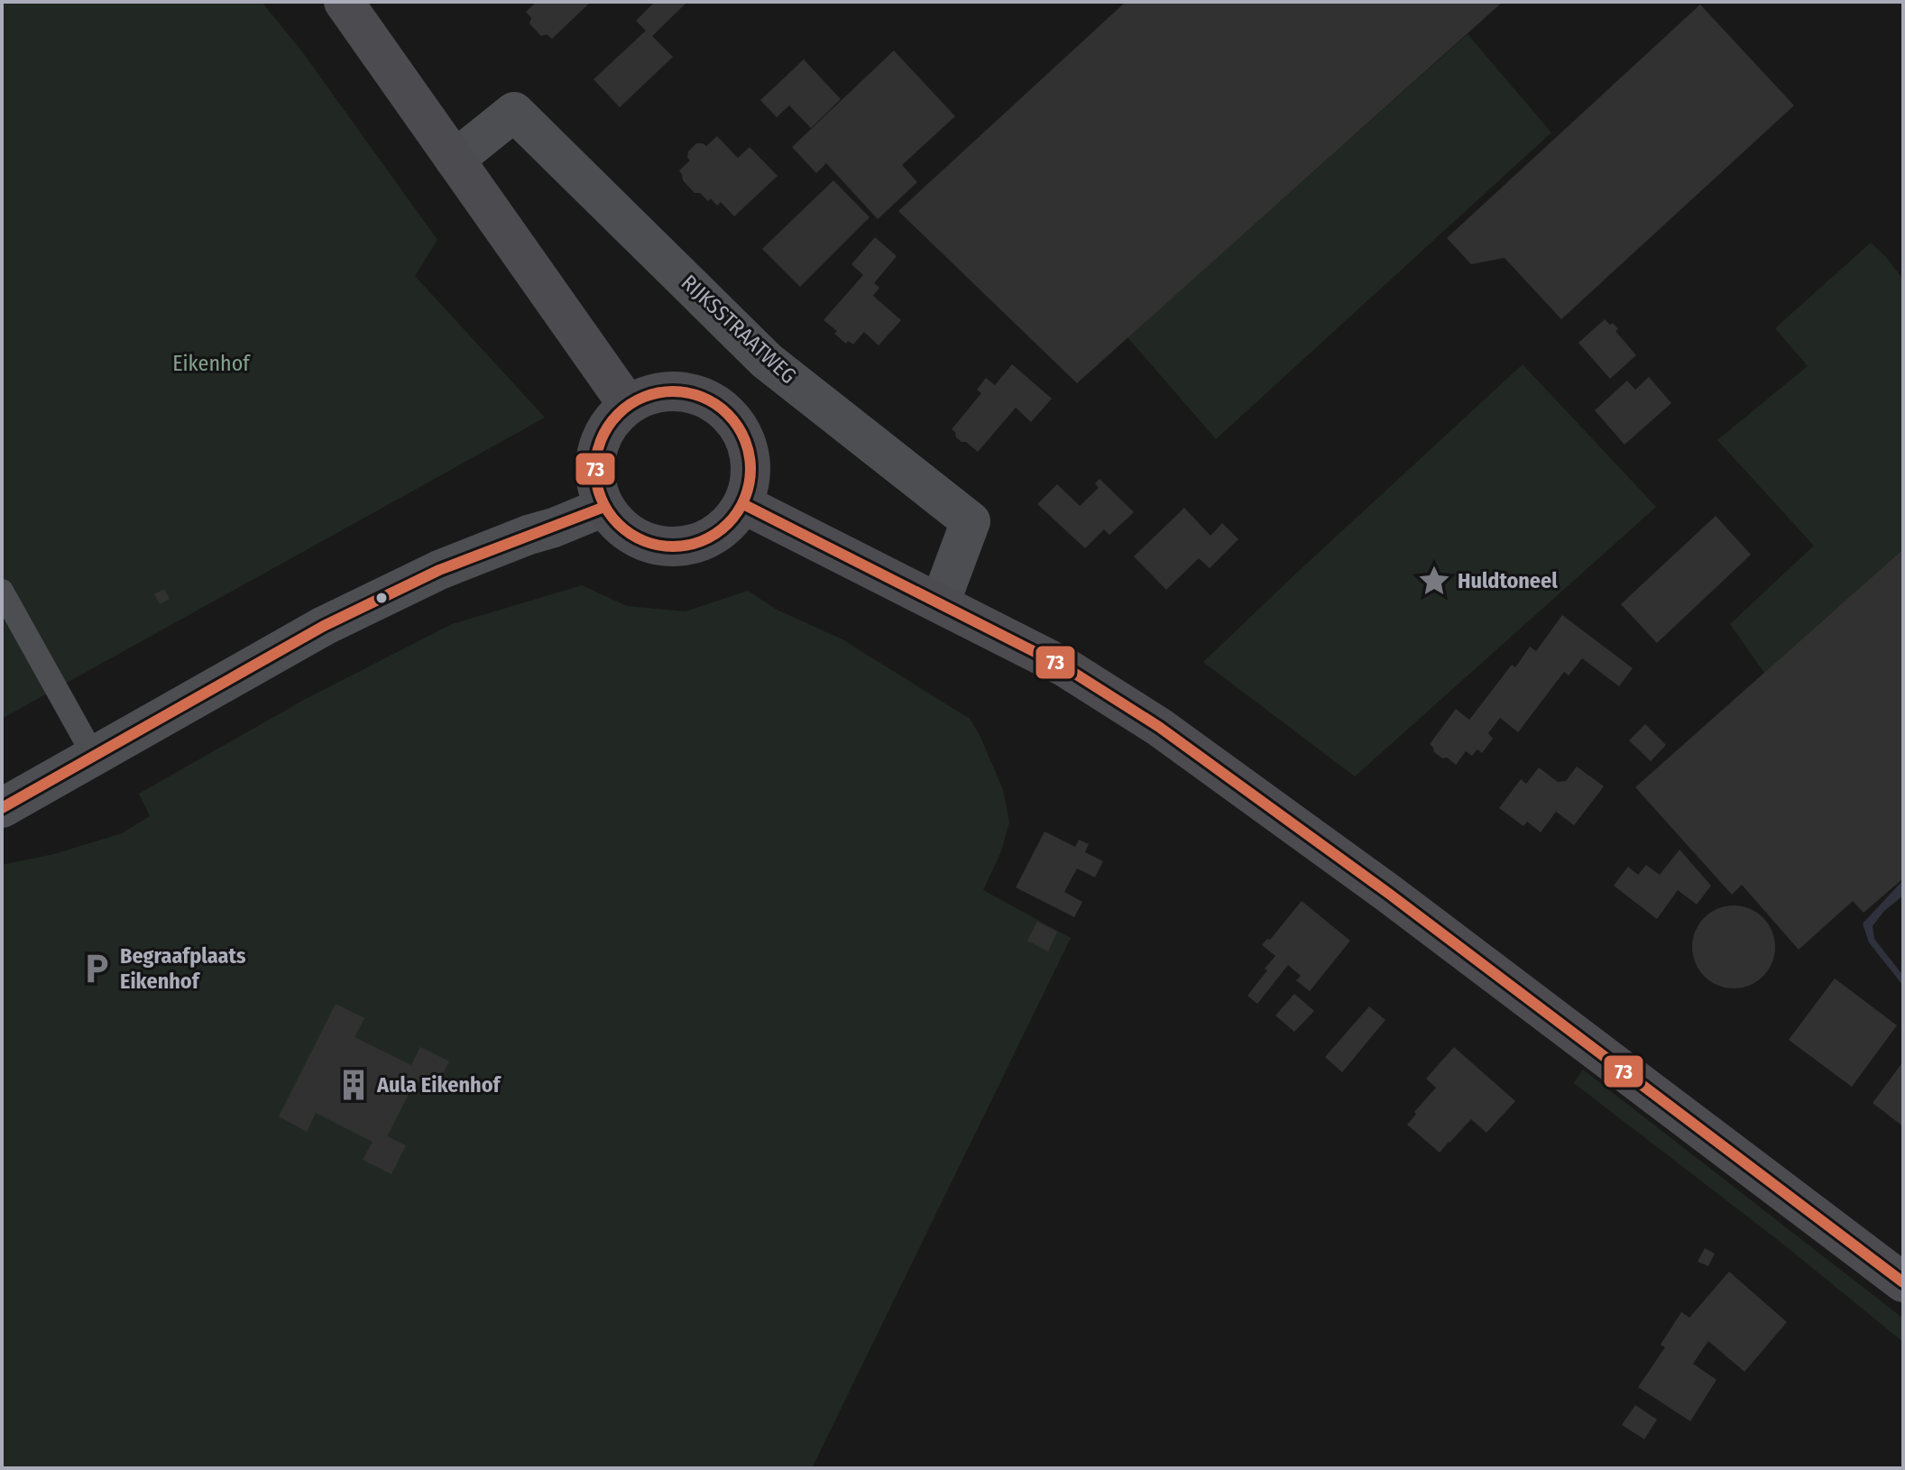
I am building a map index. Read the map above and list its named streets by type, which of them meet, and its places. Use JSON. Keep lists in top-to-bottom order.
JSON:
{
  "streets": {
    "street": ["RIJKSSTRAATWEG"]
  },
  "parks": ["Eikenhof"],
  "places": {
    "place": ["Huldtoneel"],
    "parking": ["Begraafplaats Eikenhof"],
    "building": ["Aula Eikenhof"]
  },
  "lines": ["transit line 73"]
}
